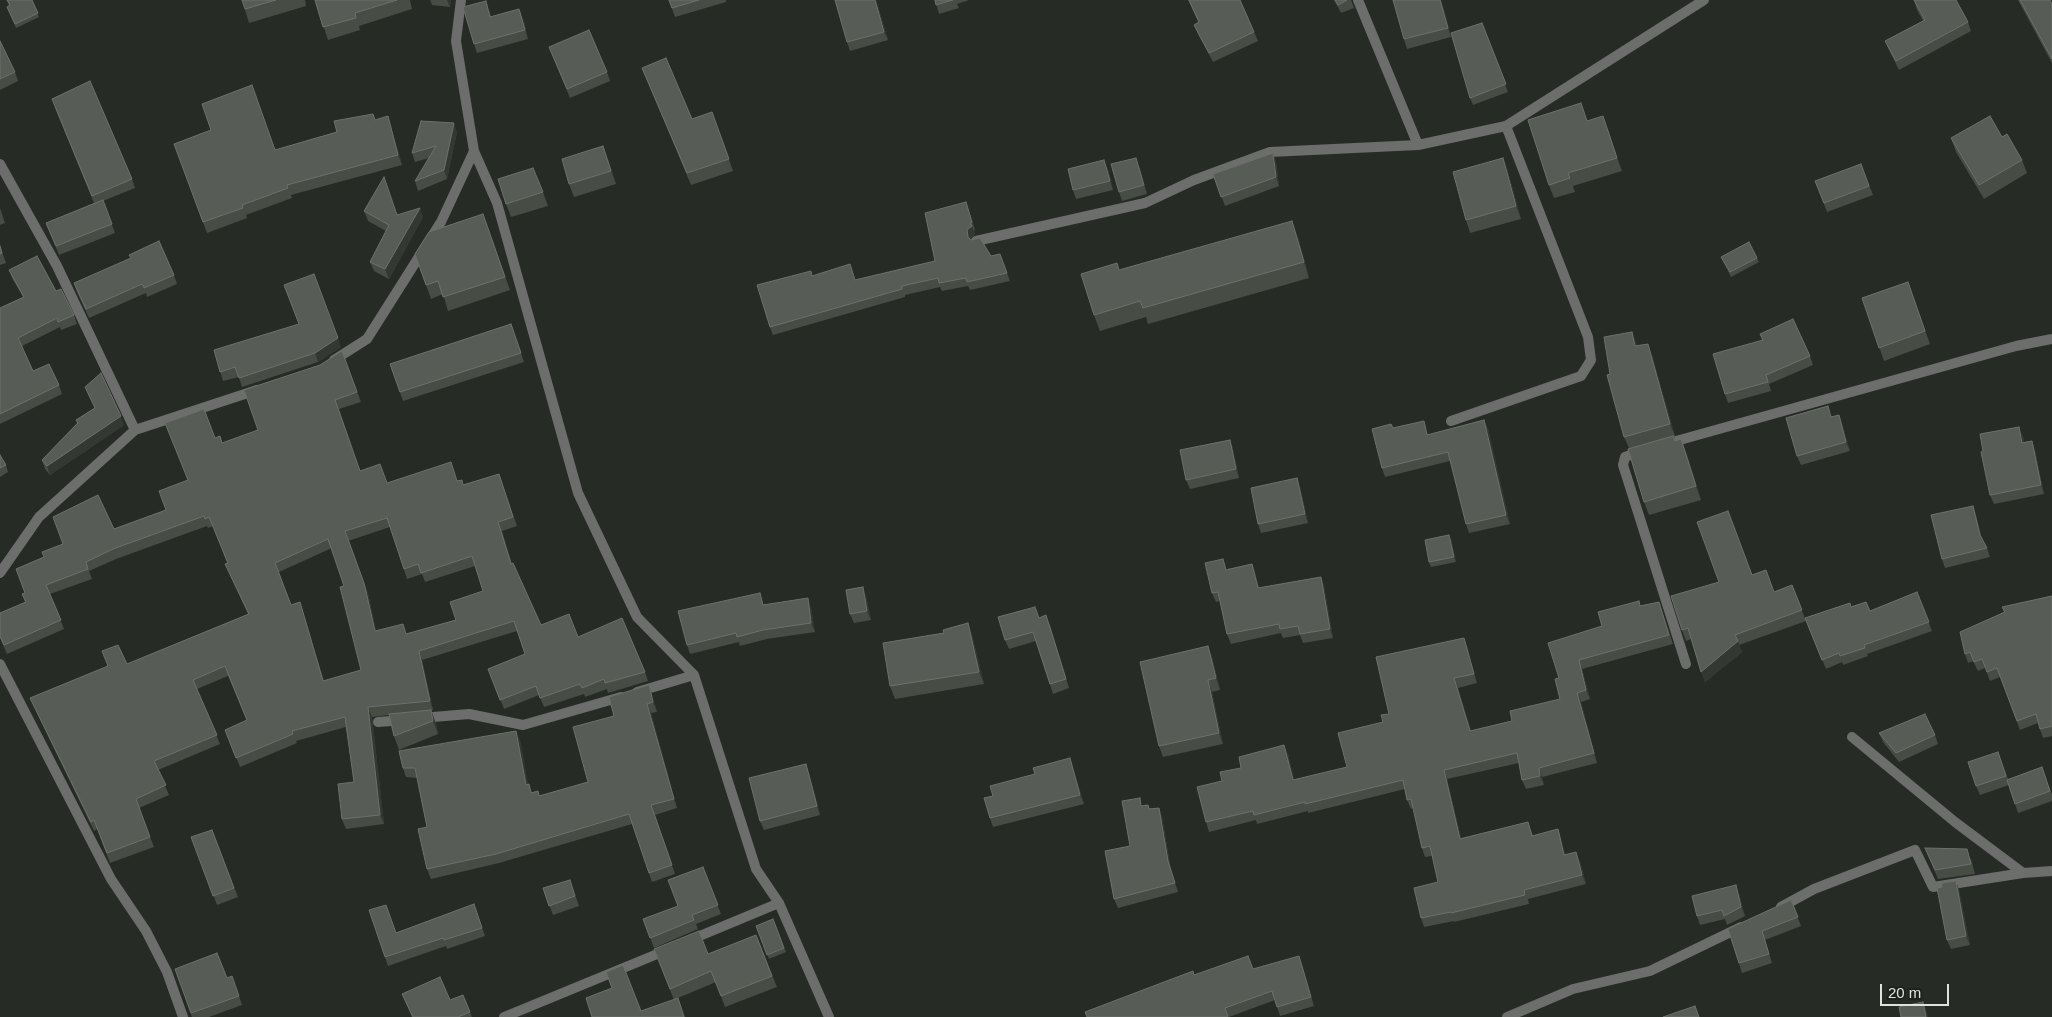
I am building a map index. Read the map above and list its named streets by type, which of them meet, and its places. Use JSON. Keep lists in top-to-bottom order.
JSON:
{
  "scale_bar": "20 m"
}
